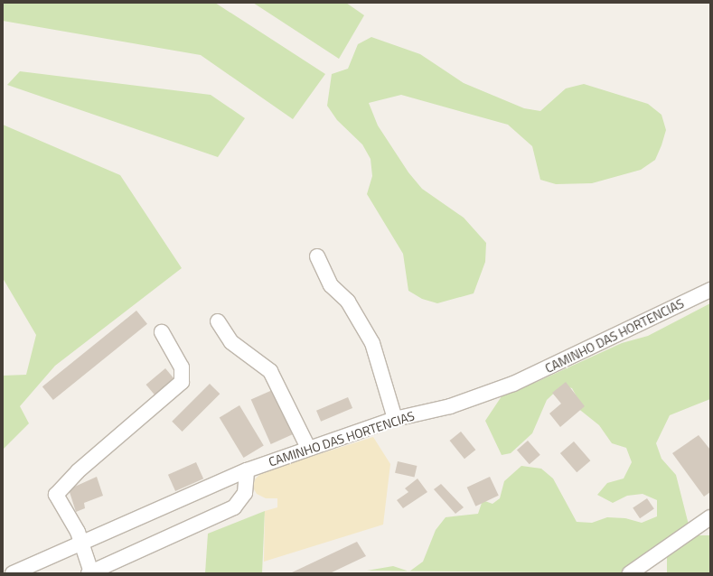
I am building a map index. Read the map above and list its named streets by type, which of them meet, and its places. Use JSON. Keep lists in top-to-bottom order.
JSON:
{
  "streets": {
    "street": ["CAMINHO DAS HORTENCIAS"]
  }
}
